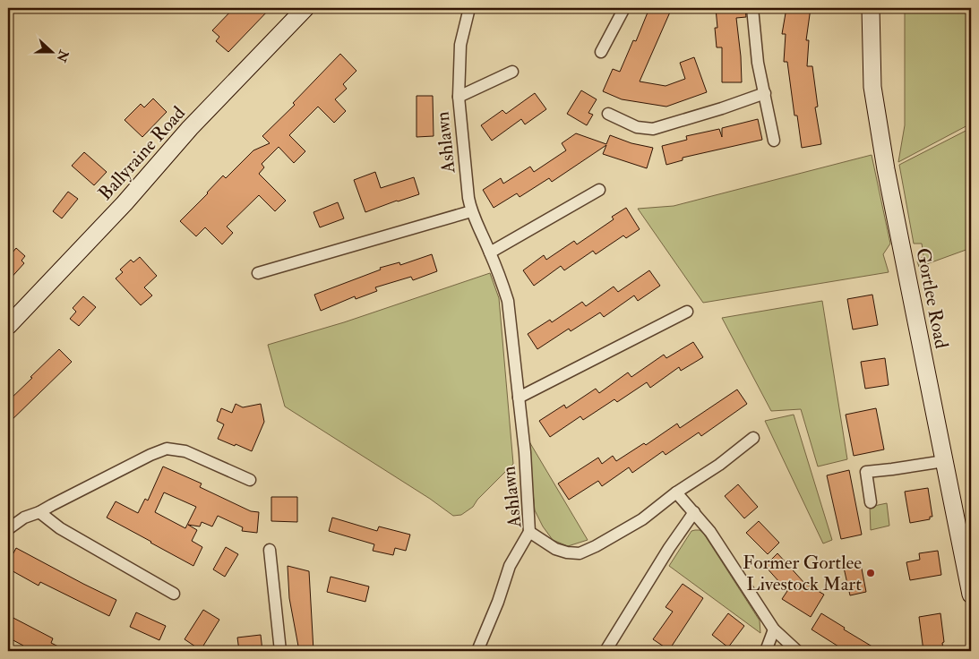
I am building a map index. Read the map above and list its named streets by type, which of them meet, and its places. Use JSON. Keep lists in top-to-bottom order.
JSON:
{
  "streets": {
    "street": ["Ashlawn", "Ballyraine Road", "Gortlee Road"]
  },
  "places": ["Former Gortlee Livestock Mart"],
  "north": "right"
}
